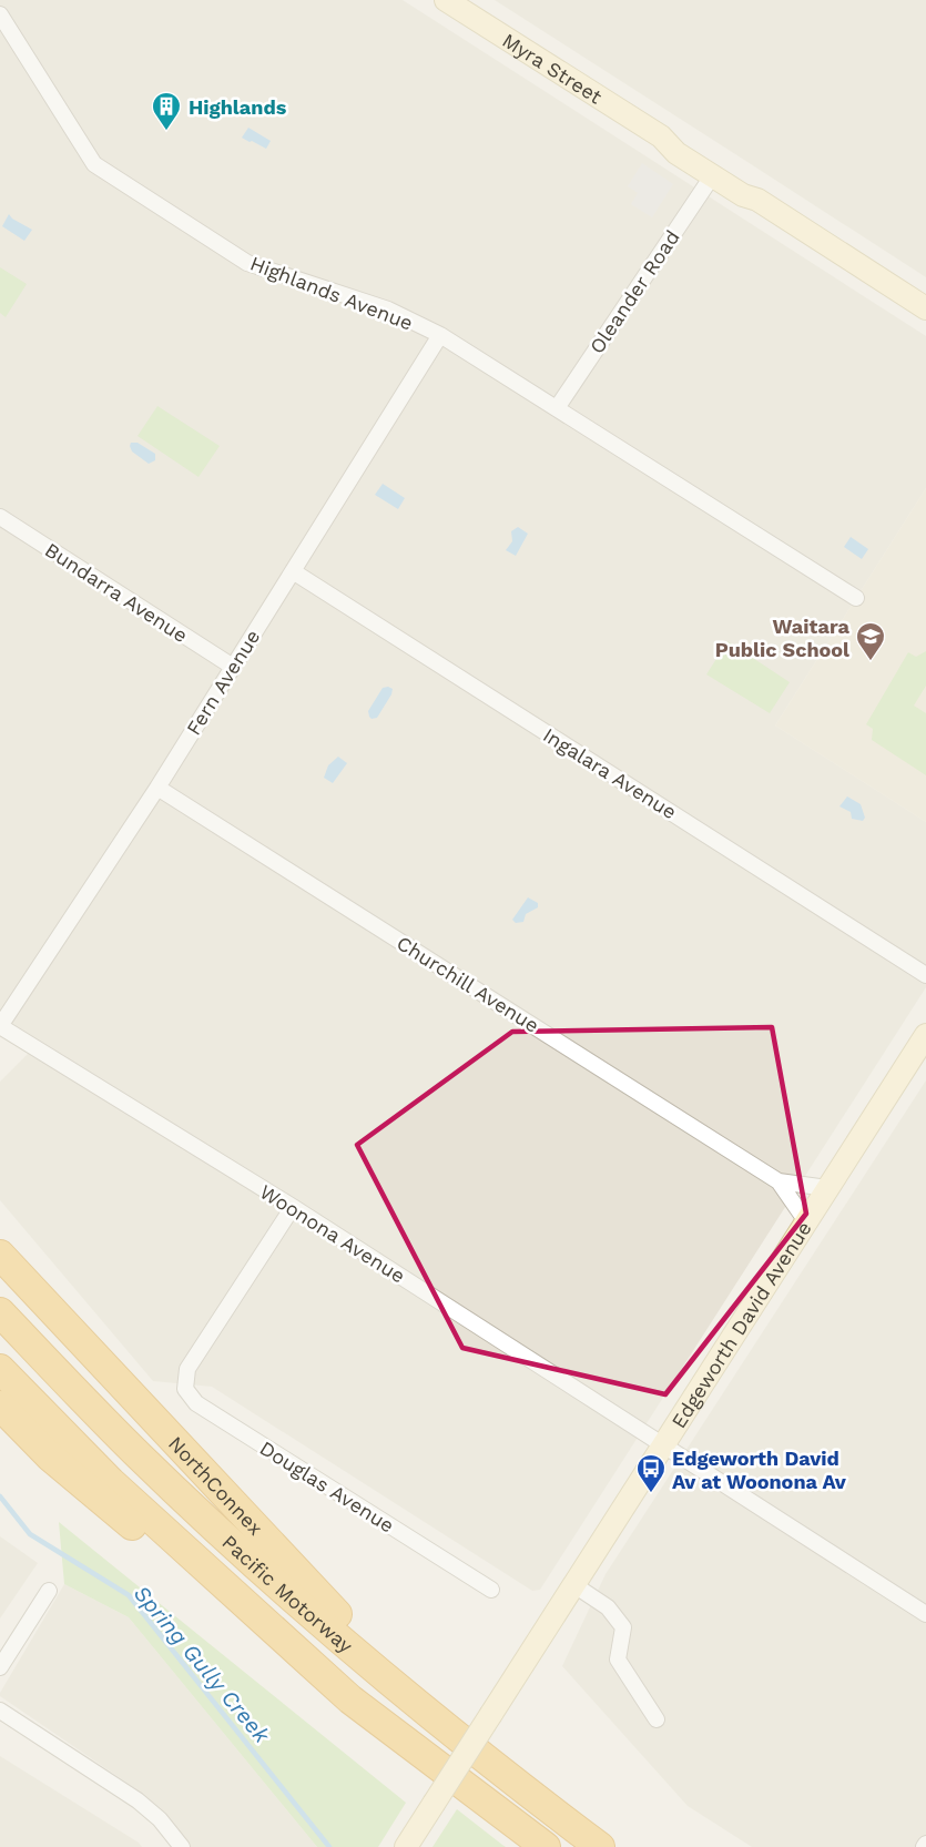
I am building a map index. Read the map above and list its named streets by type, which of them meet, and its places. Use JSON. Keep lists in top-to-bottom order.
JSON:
{
  "streets": {
    "highway": ["NorthConnex", "Pacific Motorway"],
    "main road": ["Myra Street", "Edgeworth David Avenue"],
    "street": [
      "Oleander Road",
      "Highlands Avenue",
      "Bundarra Avenue",
      "Fern Avenue",
      "Ingalara Avenue",
      "Churchill Avenue",
      "Woonona Avenue",
      "Douglas Avenue"
    ]
  },
  "crossings": [
    ["Myra Street", "Oleander Road"],
    ["Oleander Road", "Highlands Avenue"],
    ["Highlands Avenue", "Fern Avenue"],
    ["Bundarra Avenue", "Fern Avenue"],
    ["Fern Avenue", "Ingalara Avenue"],
    ["Fern Avenue", "Churchill Avenue"],
    ["Fern Avenue", "Woonona Avenue"],
    ["Churchill Avenue", "Edgeworth David Avenue"],
    ["Woonona Avenue", "Edgeworth David Avenue"],
    ["Woonona Avenue", "Douglas Avenue"],
    ["NorthConnex", "Pacific Motorway"]
  ],
  "water": ["Spring Gully Creek"],
  "places": {
    "building": ["Highlands"],
    "school or university": ["Waitara Public School"],
    "bus stop": ["Edgeworth David Av at Woonona Av"]
  }
}
